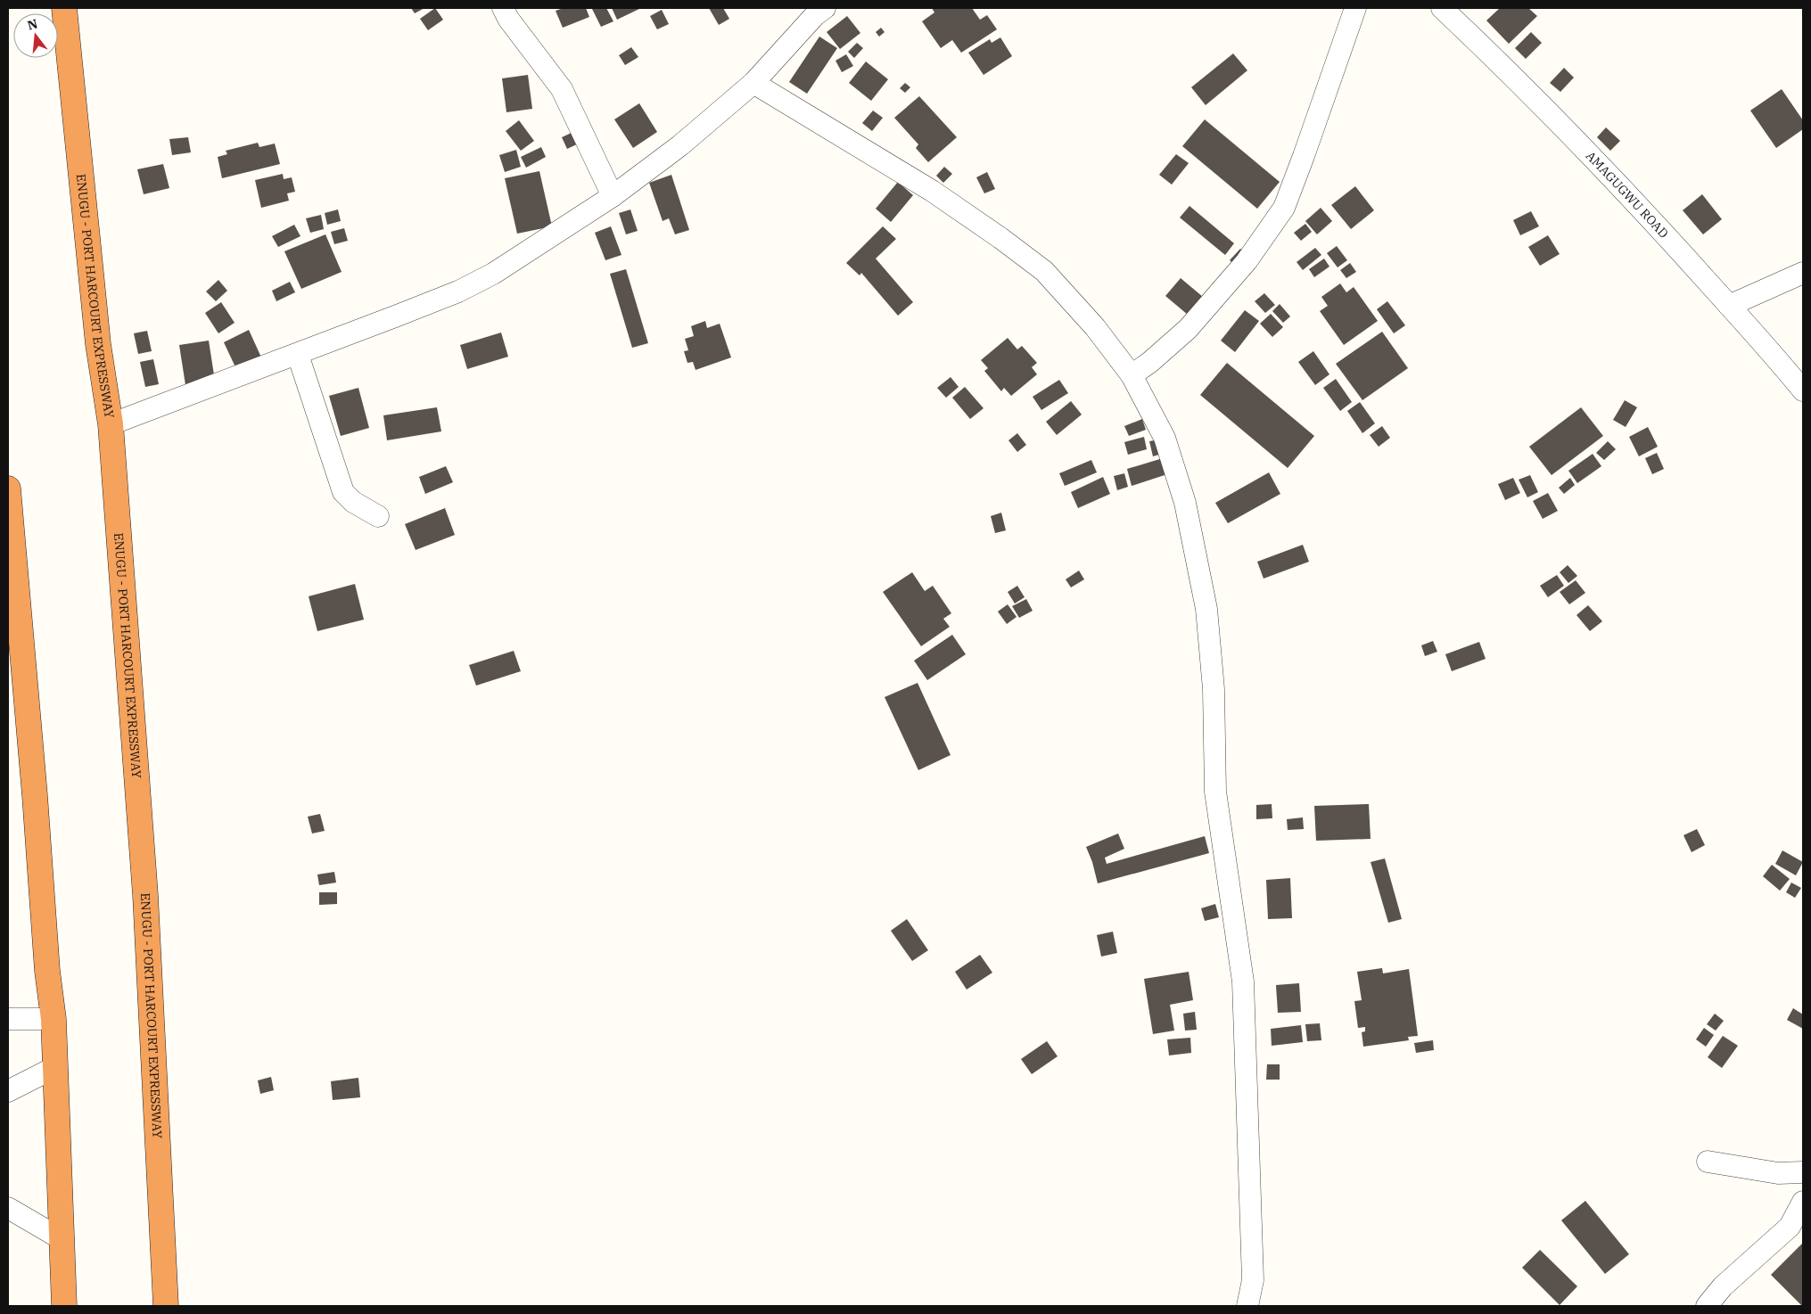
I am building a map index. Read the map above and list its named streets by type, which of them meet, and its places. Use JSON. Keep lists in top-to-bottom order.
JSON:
{
  "streets": {
    "highway": ["ENUGU - PORT HARCOURT EXPRESSWAY"],
    "street": ["AMAGUGWU ROAD"]
  },
  "north": "top"
}
